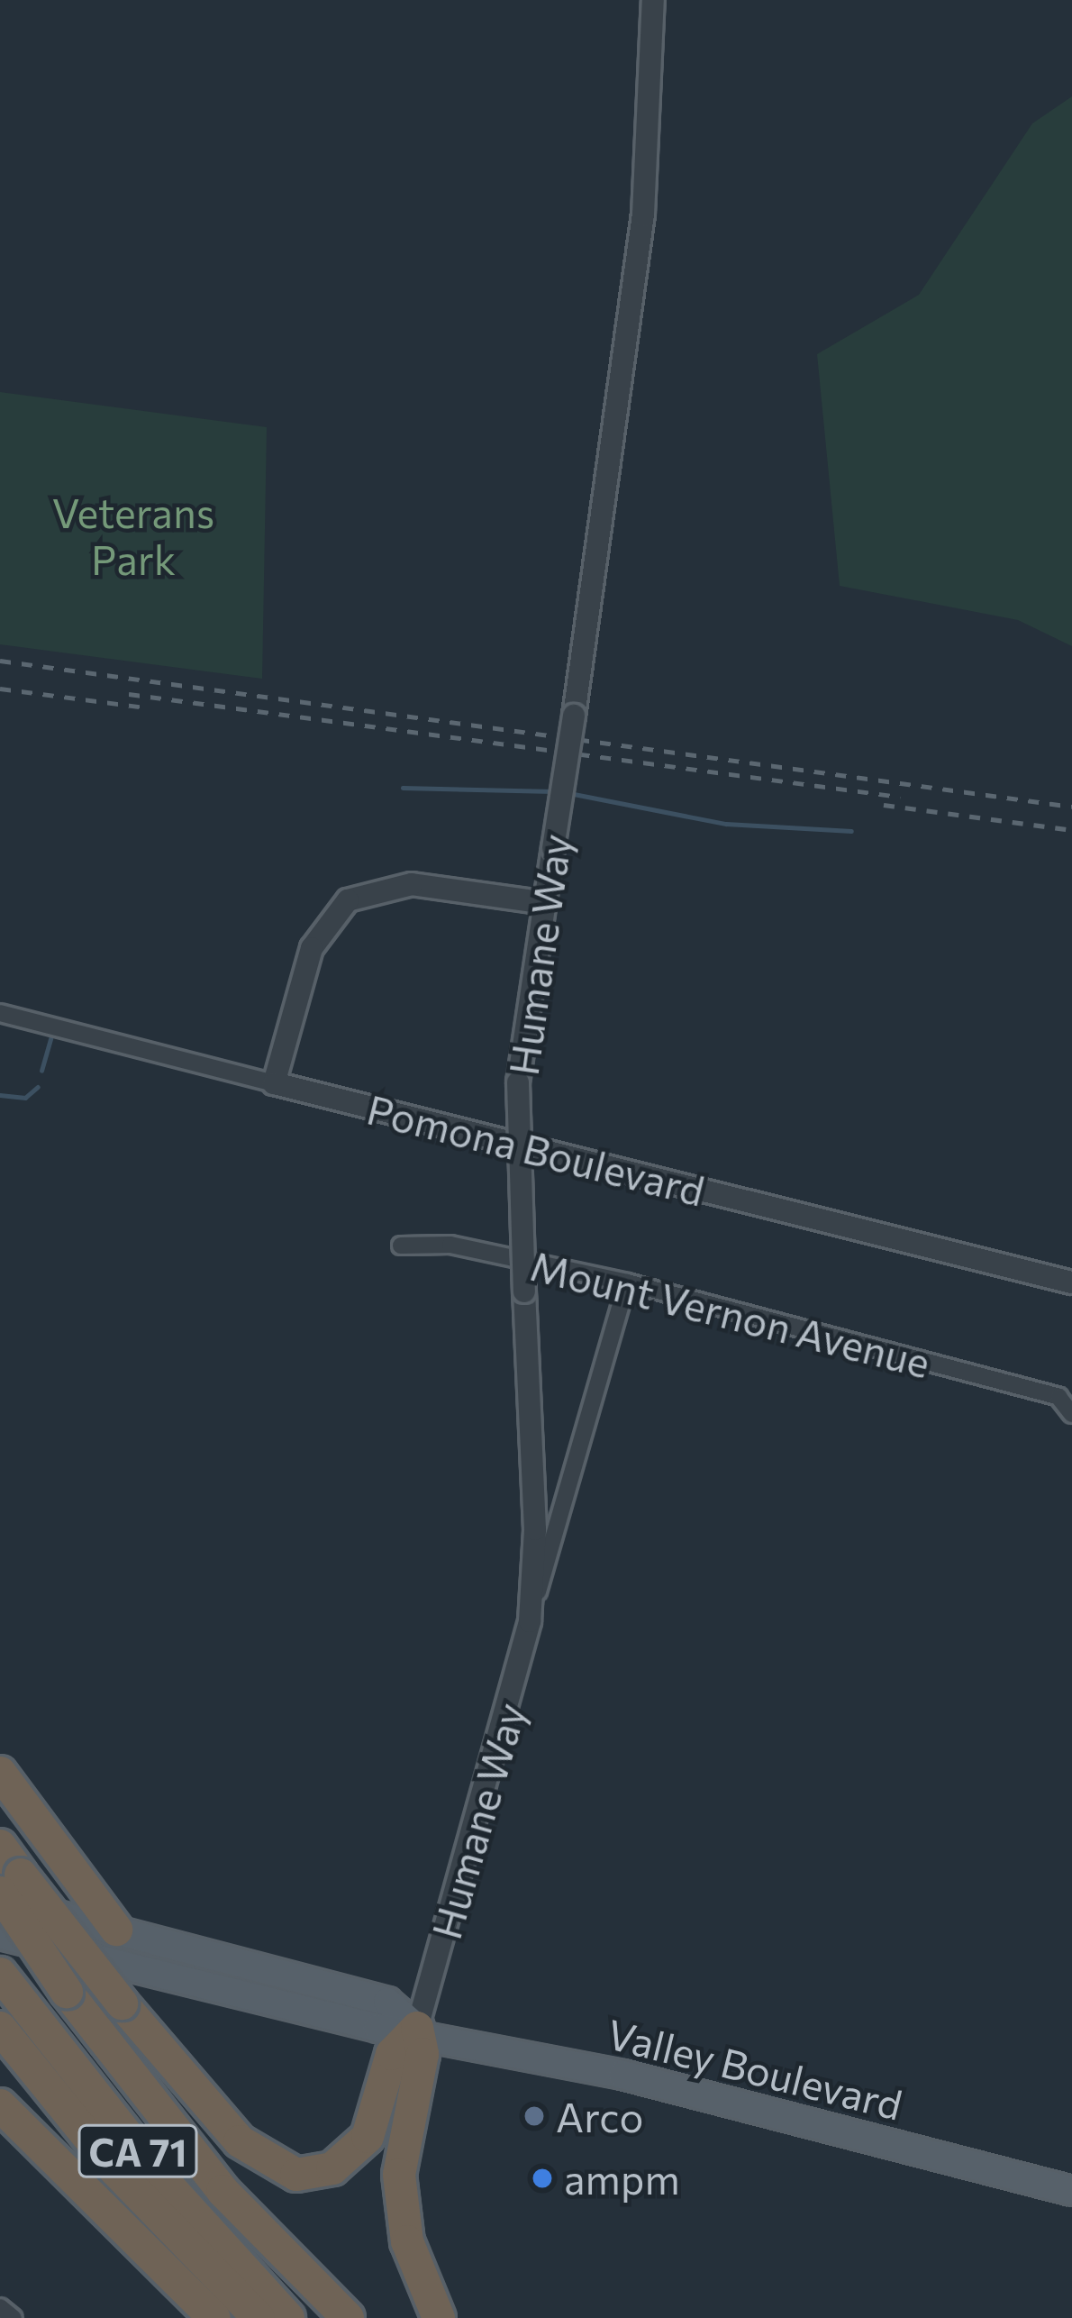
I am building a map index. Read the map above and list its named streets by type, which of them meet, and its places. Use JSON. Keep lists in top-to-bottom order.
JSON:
{
  "streets": {
    "highway": ["CA 71"],
    "main road": ["Valley Boulevard"],
    "street": ["Humane Way", "Pomona Boulevard", "Mount Vernon Avenue"]
  },
  "crossings": [
    ["Humane Way", "Valley Boulevard"]
  ],
  "parks": ["Veterans Park"],
  "places": ["Arco", "ampm"]
}
